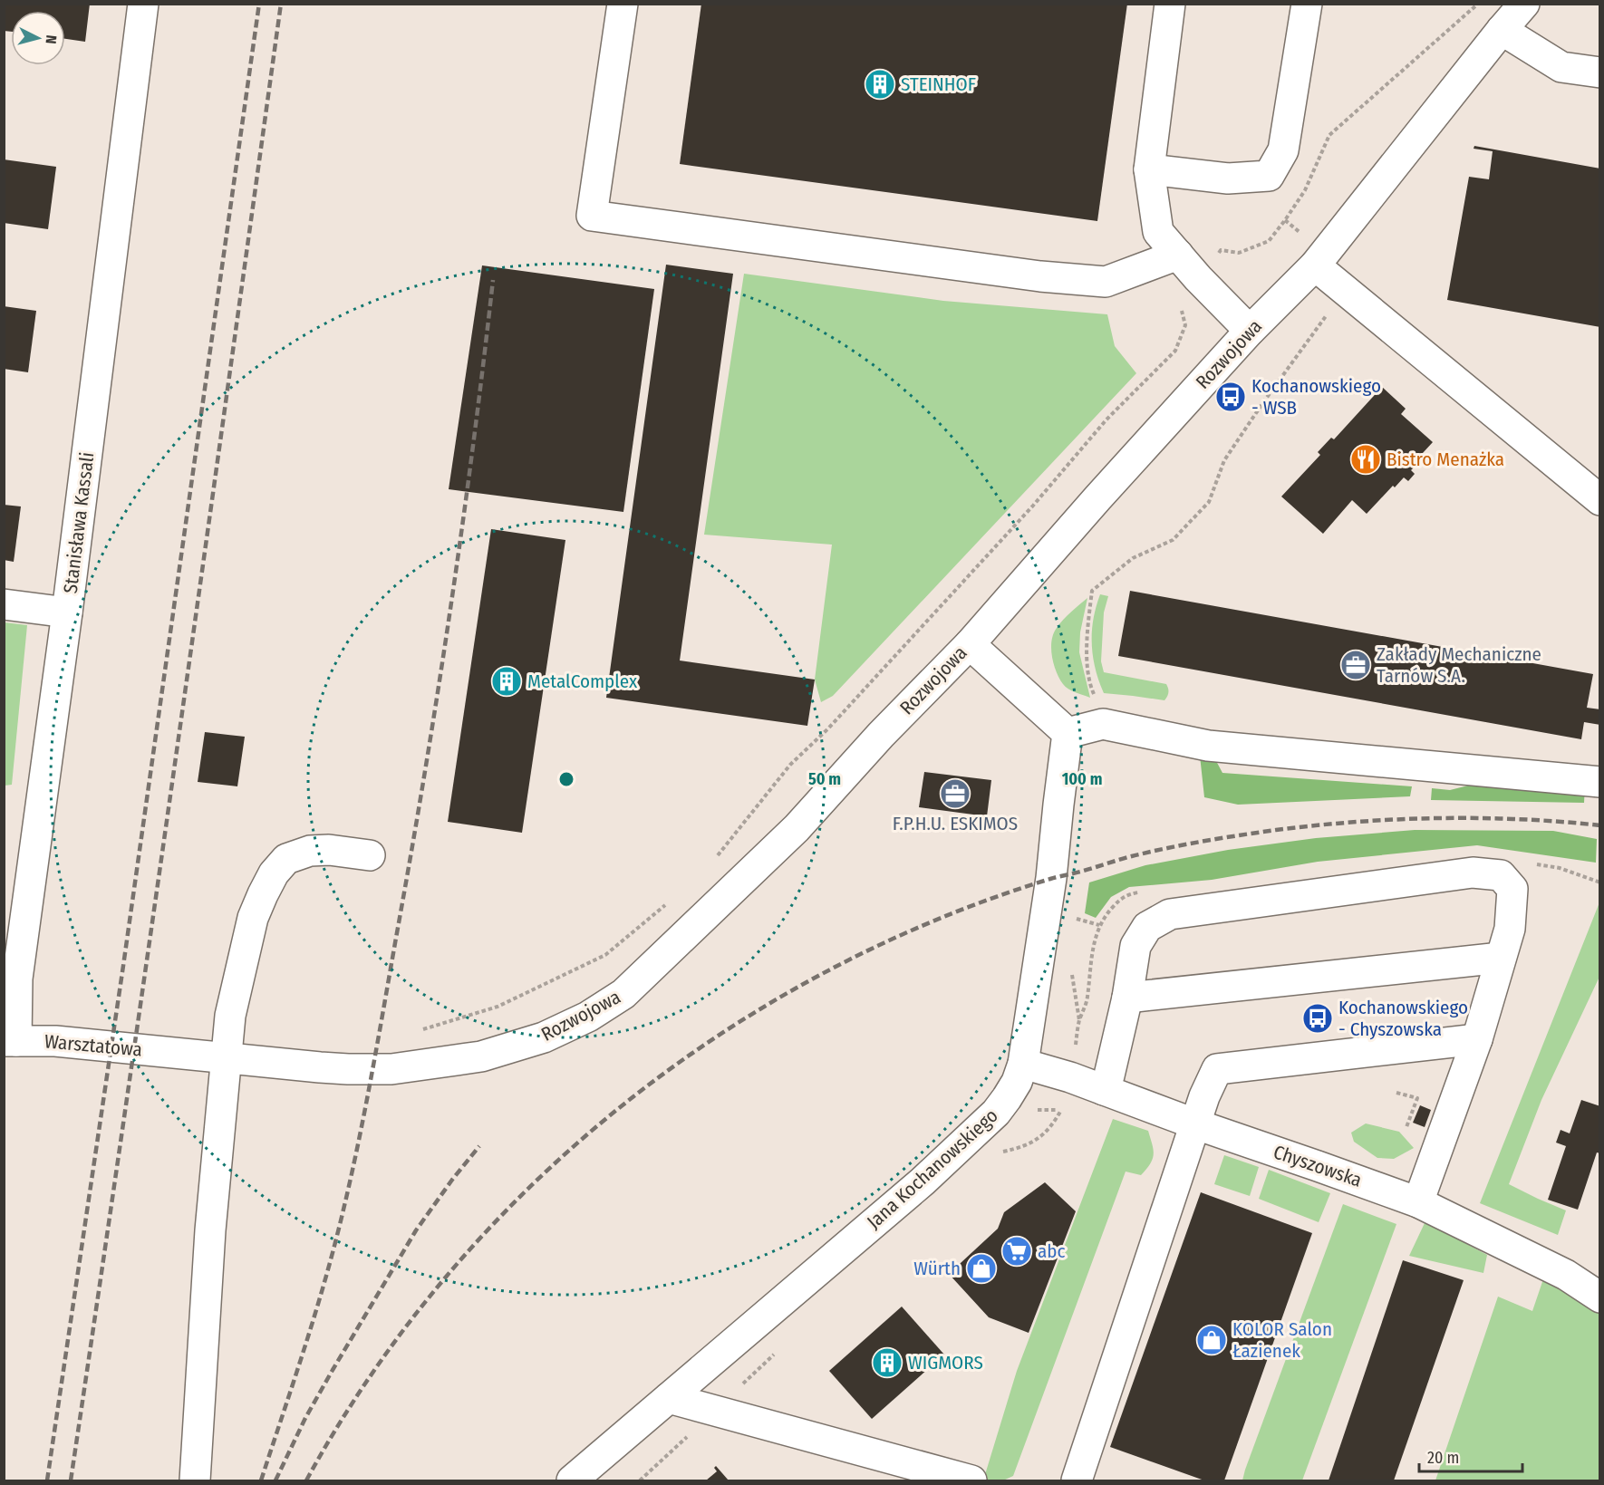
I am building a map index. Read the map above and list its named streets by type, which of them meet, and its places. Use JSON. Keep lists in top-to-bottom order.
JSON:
{
  "streets": {
    "street": [
      "Rozwojowa",
      "Stanisława Kassali",
      "Warsztatowa",
      "Chyszowska",
      "Jana Kochanowskiego"
    ]
  },
  "crossings": [
    ["Rozwojowa", "Warsztatowa"],
    ["Stanisława Kassali", "Warsztatowa"],
    ["Chyszowska", "Jana Kochanowskiego"]
  ],
  "places": {
    "building": ["STEINHOF", "MetalComplex", "WIGMORS"],
    "bus stop": ["Kochanowskiego - WSB", "Kochanowskiego - Chyszowska"],
    "restaurant": ["Bistro Menażka"],
    "office": ["Zakłady Mechaniczne Tarnów S.A.", "F.P.H.U. ESKIMOS"],
    "supermarket": ["abc"],
    "shop": ["Würth", "KOLOR Salon Łazienek"]
  },
  "scale_bar": "20 m",
  "north": "right",
  "rings": ["50 m", "100 m"]
}
